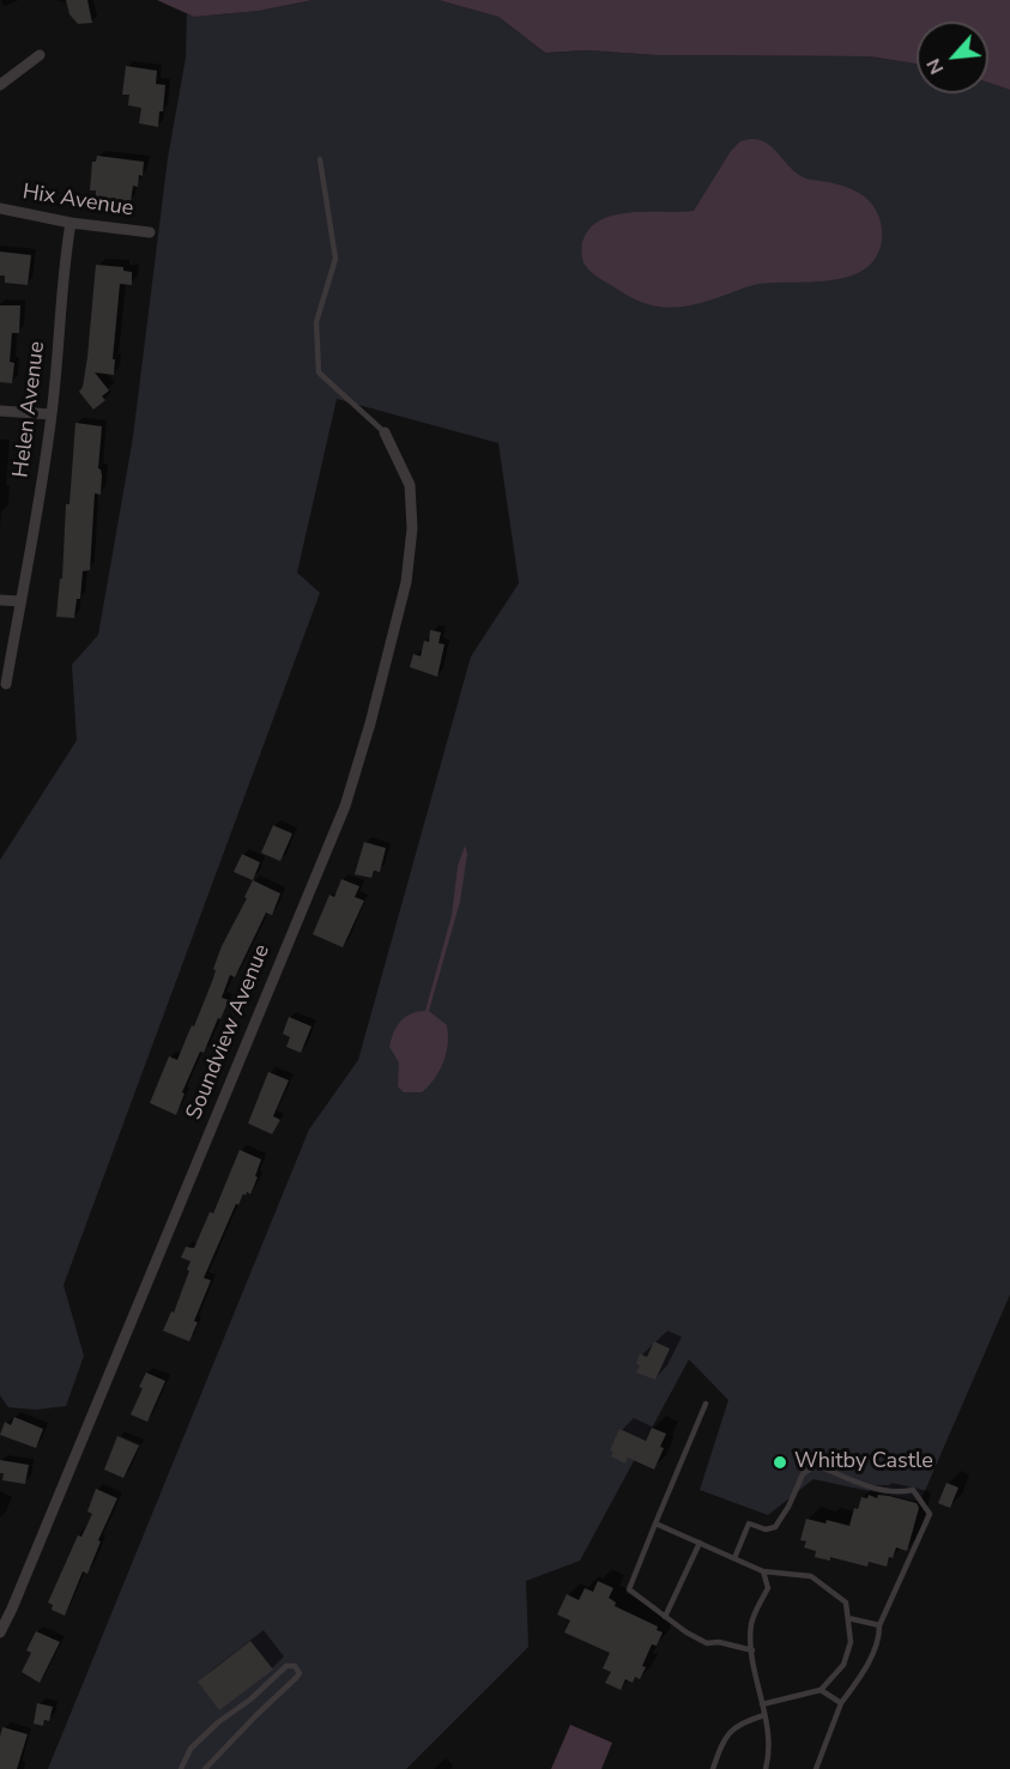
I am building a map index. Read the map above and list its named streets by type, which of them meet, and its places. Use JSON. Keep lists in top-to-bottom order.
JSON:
{
  "streets": {
    "street": ["Hix Avenue", "Helen Avenue", "Soundview Avenue"]
  },
  "crossings": [
    ["Hix Avenue", "Helen Avenue"]
  ],
  "places": ["Whitby Castle"],
  "north": "bottom left"
}
